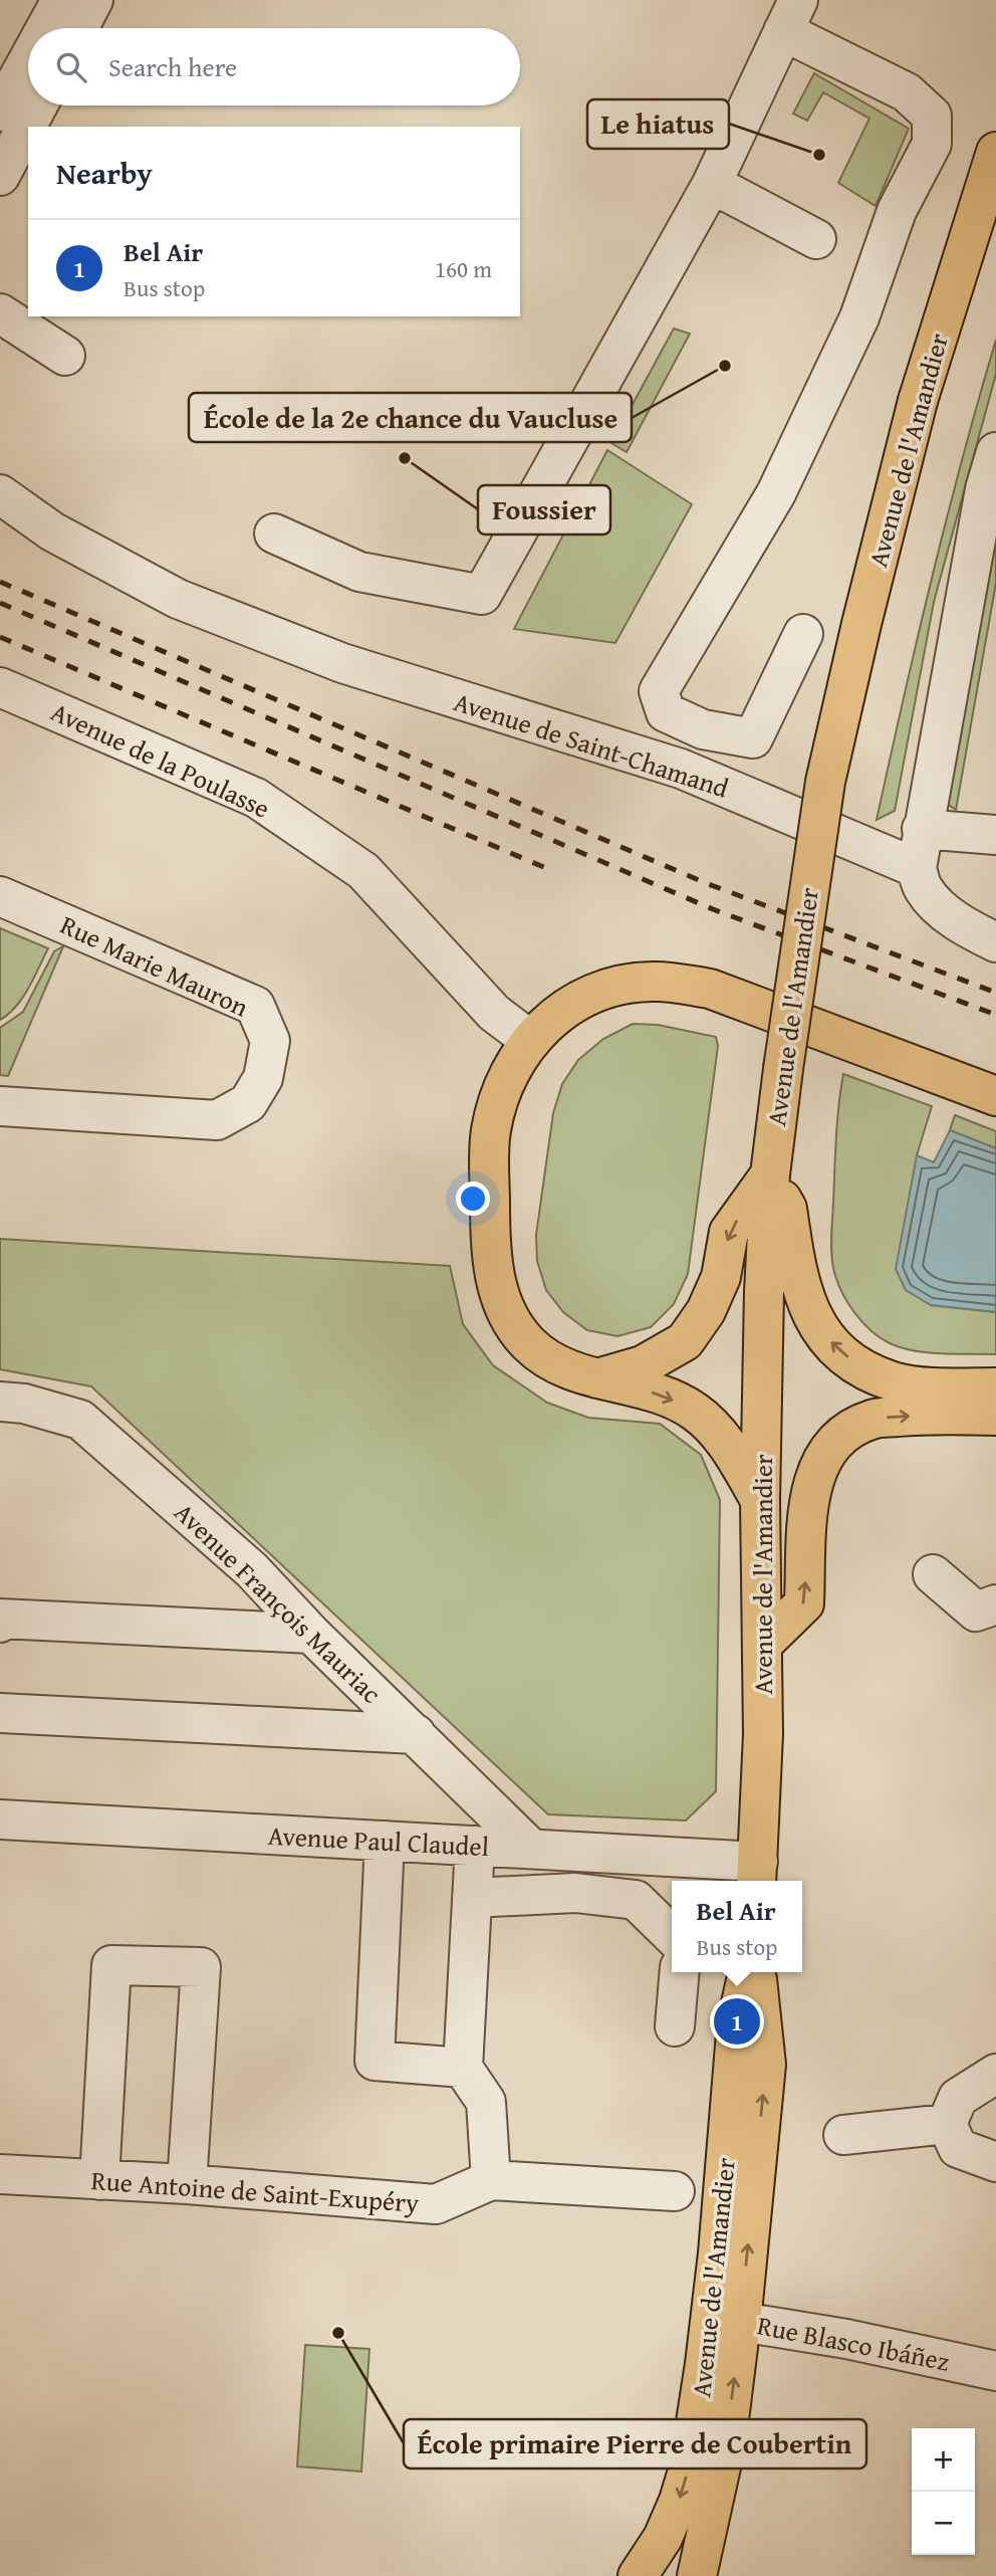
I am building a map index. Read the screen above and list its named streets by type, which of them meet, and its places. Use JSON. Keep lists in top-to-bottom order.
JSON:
{
  "streets": {
    "main road": ["Avenue de l'Amandier"],
    "street": [
      "Avenue de Saint-Chamand",
      "Avenue de la Poulasse",
      "Rue Marie Mauron",
      "Avenue François Mauriac",
      "Avenue Paul Claudel",
      "Rue Antoine de Saint-Exupéry",
      "Rue Blasco Ibáñez"
    ]
  },
  "crossings": [
    ["Avenue de l'Amandier", "Avenue Paul Claudel"],
    ["Avenue de l'Amandier", "Rue Blasco Ibáñez"],
    ["Avenue François Mauriac", "Avenue Paul Claudel"]
  ],
  "places": [
    "Le hiatus",
    "École de la 2e chance du Vaucluse",
    "Foussier",
    "École primaire Pierre de Coubertin"
  ],
  "page": {
    "search": "Search here",
    "heading": "Nearby",
    "list": [
      {
        "mark": "1",
        "name": "Bel Air",
        "note": "Bus stop",
        "value": "160 m"
      }
    ],
    "popup": ["Bel Air", "Bus stop"],
    "pins": "1",
    "map_buttons": ["+", "−"]
  }
}
